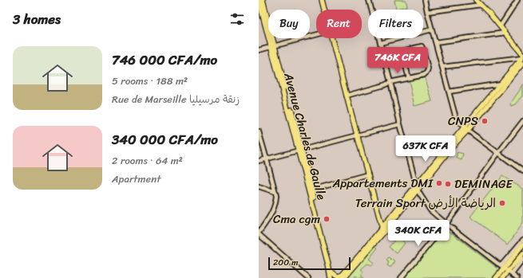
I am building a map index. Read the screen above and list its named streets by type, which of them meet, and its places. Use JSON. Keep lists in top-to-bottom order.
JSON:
{
  "streets": {
    "main road": ["Avenue Charles de Gaulle"]
  },
  "places": [
    "CNPS",
    "Appartements DMI",
    "DEMINAGE",
    "Terrain Sport الرياضة الأرض",
    "Cma cgm"
  ],
  "scale_bar": "200 m",
  "page": {
    "heading": "3 homes",
    "chip": ["Buy", "Rent", "Filters"],
    "list": [
      {
        "name": "746 000 CFA/mo",
        "note": "5 rooms · 188 m² · Rue de Marseille زنقة مرسيليا"
      },
      {
        "name": "340 000 CFA/mo",
        "note": "2 rooms · 64 m² · Apartment"
      }
    ],
    "price": ["746K CFA", "637K CFA", "340K CFA"],
    "scale": "200 m"
  }
}
